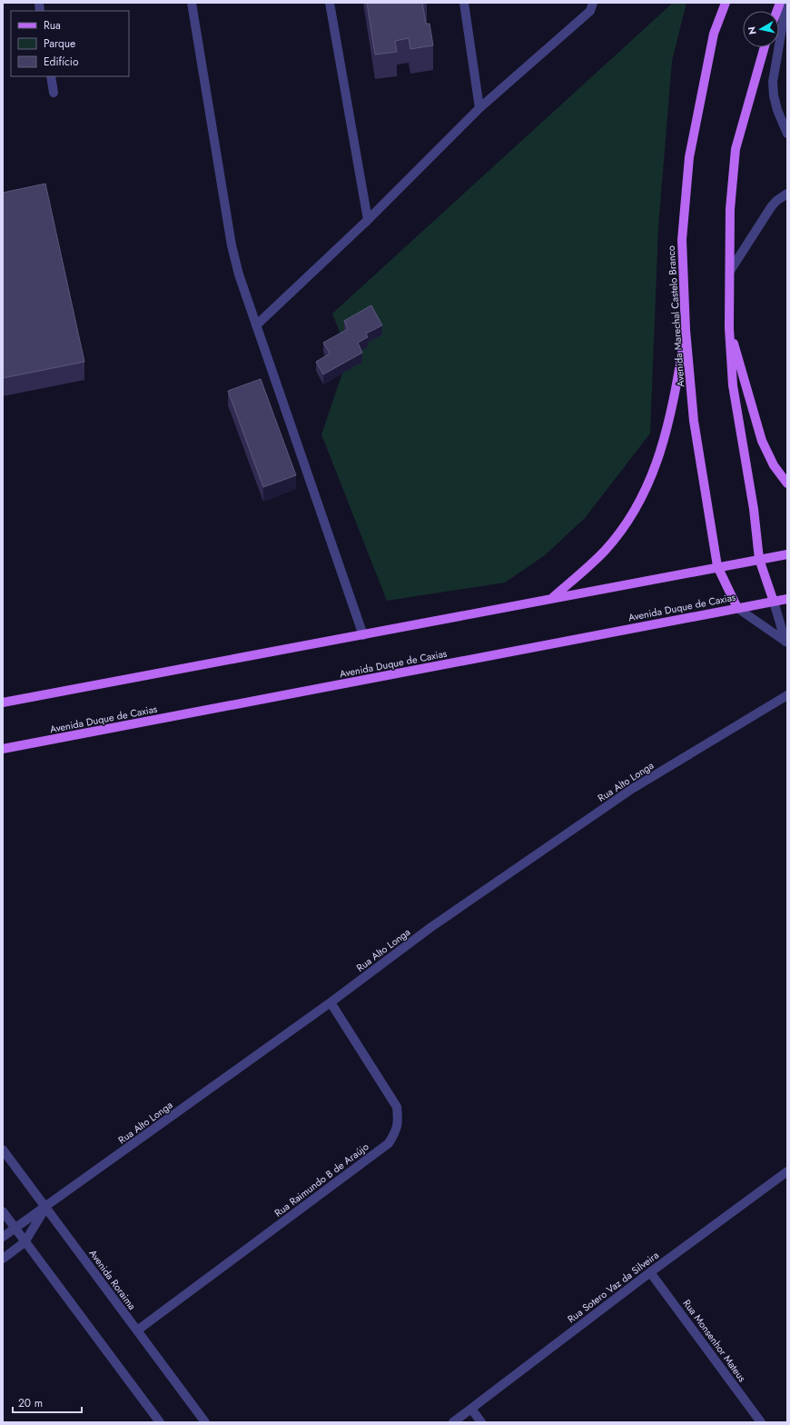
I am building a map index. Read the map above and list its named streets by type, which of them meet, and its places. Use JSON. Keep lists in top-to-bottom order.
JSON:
{
  "streets": {
    "main road": ["Avenida Marechal Castelo Branco", "Avenida Duque de Caxias"],
    "street": [
      "Rua Alto Longa",
      "Rua Raimundo B de Araújo",
      "Avenida Roraima",
      "Rua Sotero Vaz da Silveira",
      "Rua Monsenhor Mateus"
    ]
  },
  "crossings": [
    ["Avenida Marechal Castelo Branco", "Avenida Duque de Caxias"],
    ["Rua Alto Longa", "Rua Raimundo B de Araújo"],
    ["Rua Alto Longa", "Avenida Roraima"],
    ["Rua Raimundo B de Araújo", "Avenida Roraima"],
    ["Rua Sotero Vaz da Silveira", "Rua Monsenhor Mateus"]
  ],
  "legend": ["Rua", "Parque", "Edifício"],
  "scale_bar": "20 m",
  "north": "left"
}
